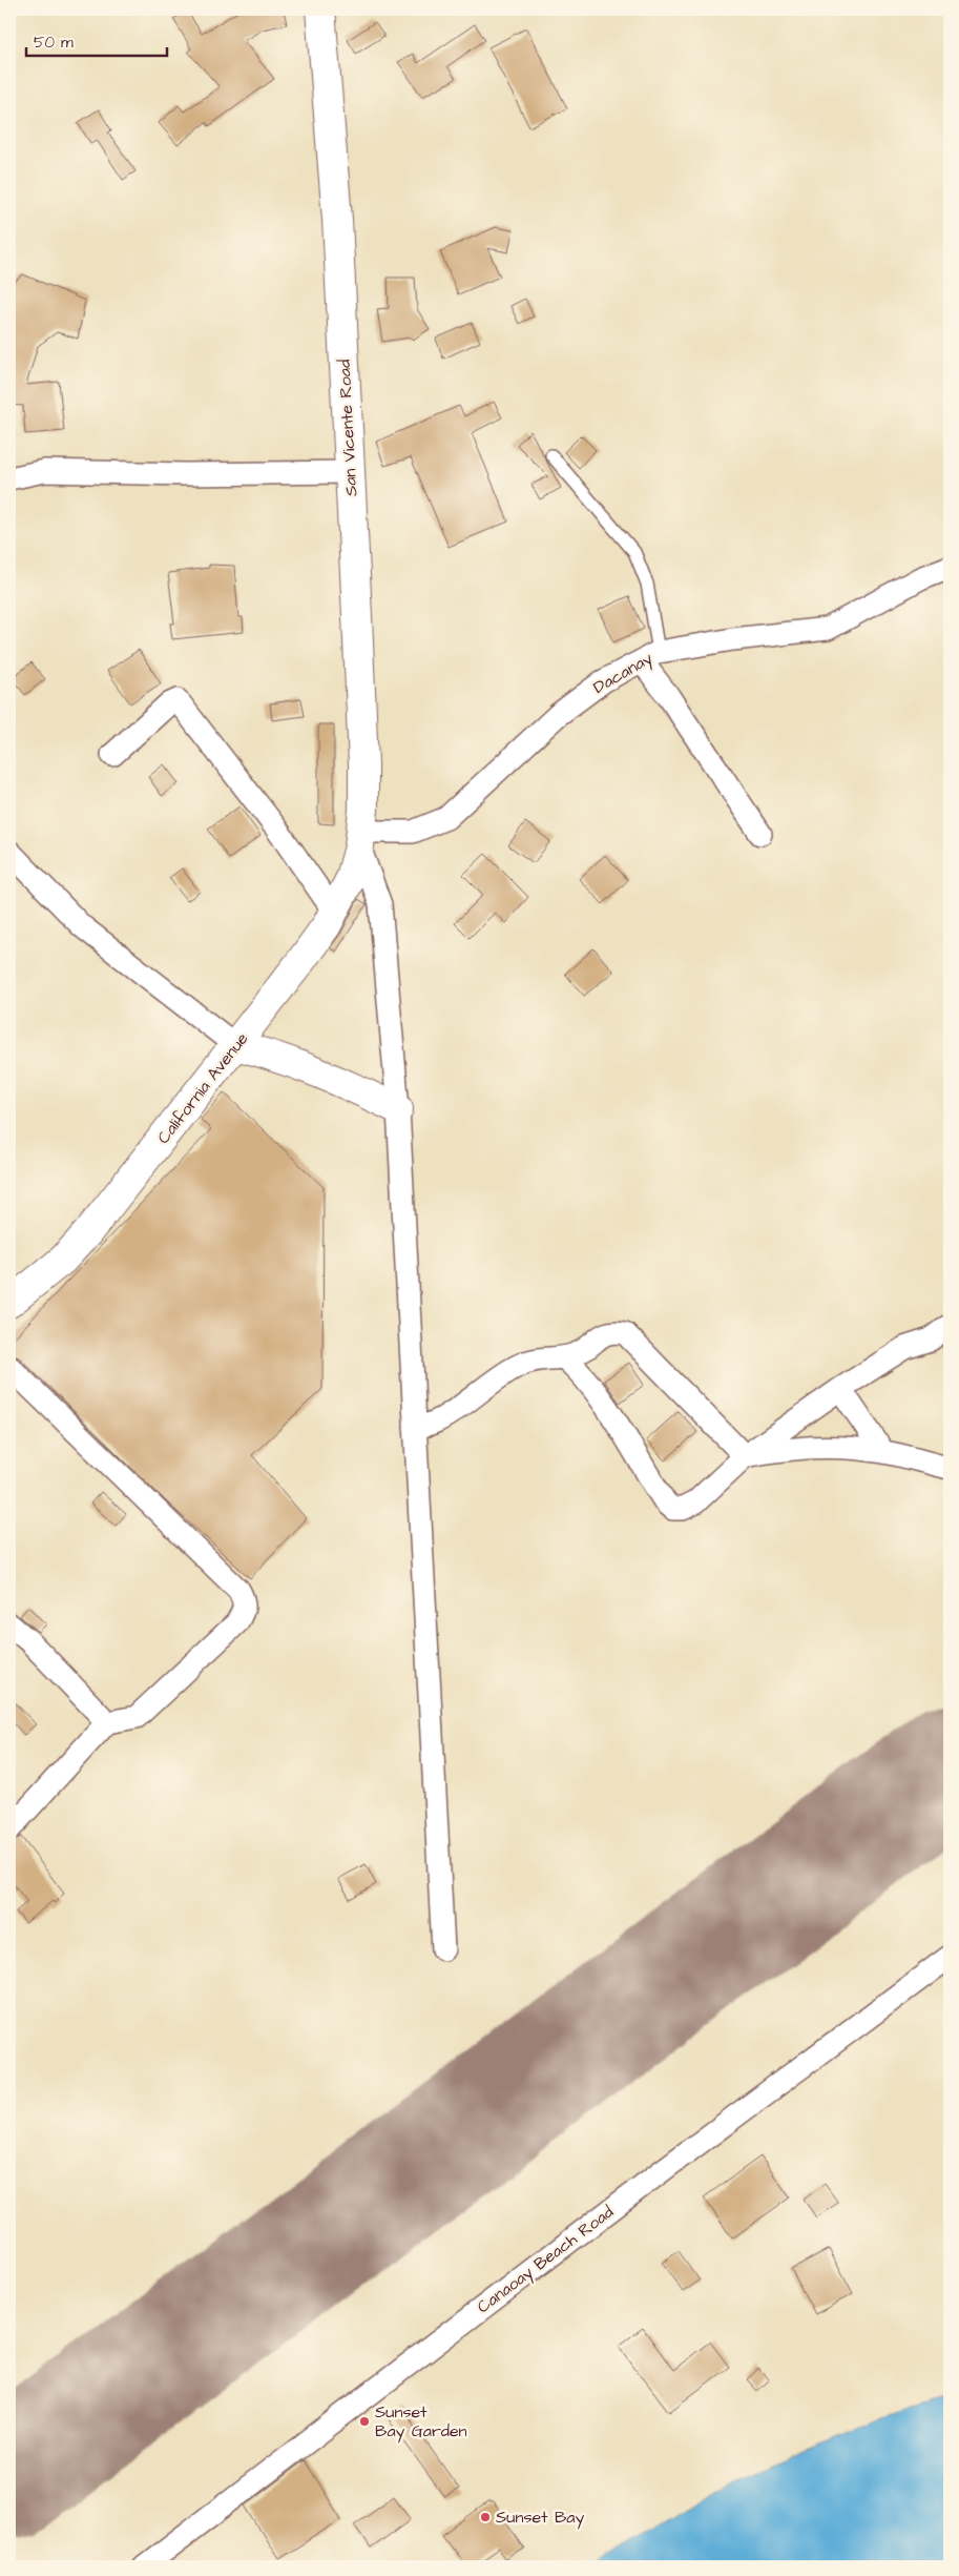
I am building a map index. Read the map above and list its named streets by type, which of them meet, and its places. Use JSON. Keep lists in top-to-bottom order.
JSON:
{
  "streets": {
    "street": [
      "San Vicente Road",
      "Dacanay",
      "California Avenue",
      "Canaoay Beach Road"
    ]
  },
  "crossings": [
    ["San Vicente Road", "Dacanay"],
    ["San Vicente Road", "California Avenue"],
    ["Dacanay", "California Avenue"]
  ],
  "places": ["Sunset Bay Garden", "Sunset Bay"],
  "scale_bar": "50 m"
}
